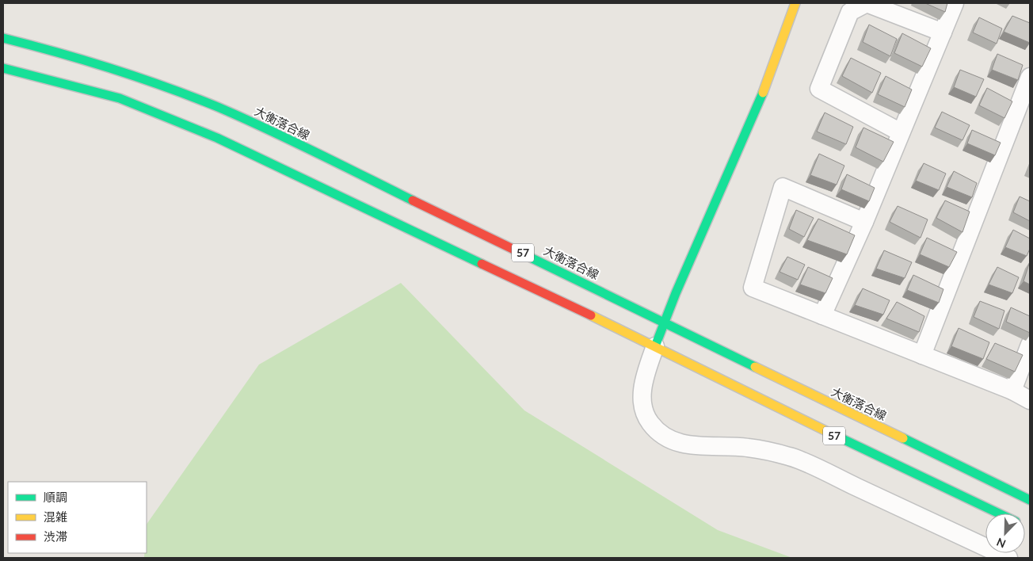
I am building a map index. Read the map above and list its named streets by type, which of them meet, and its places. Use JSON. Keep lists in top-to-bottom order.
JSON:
{
  "streets": {
    "main road": ["大衡落合線", "57"]
  },
  "legend": ["順調", "混雑", "渋滞"],
  "north": "bottom left"
}
